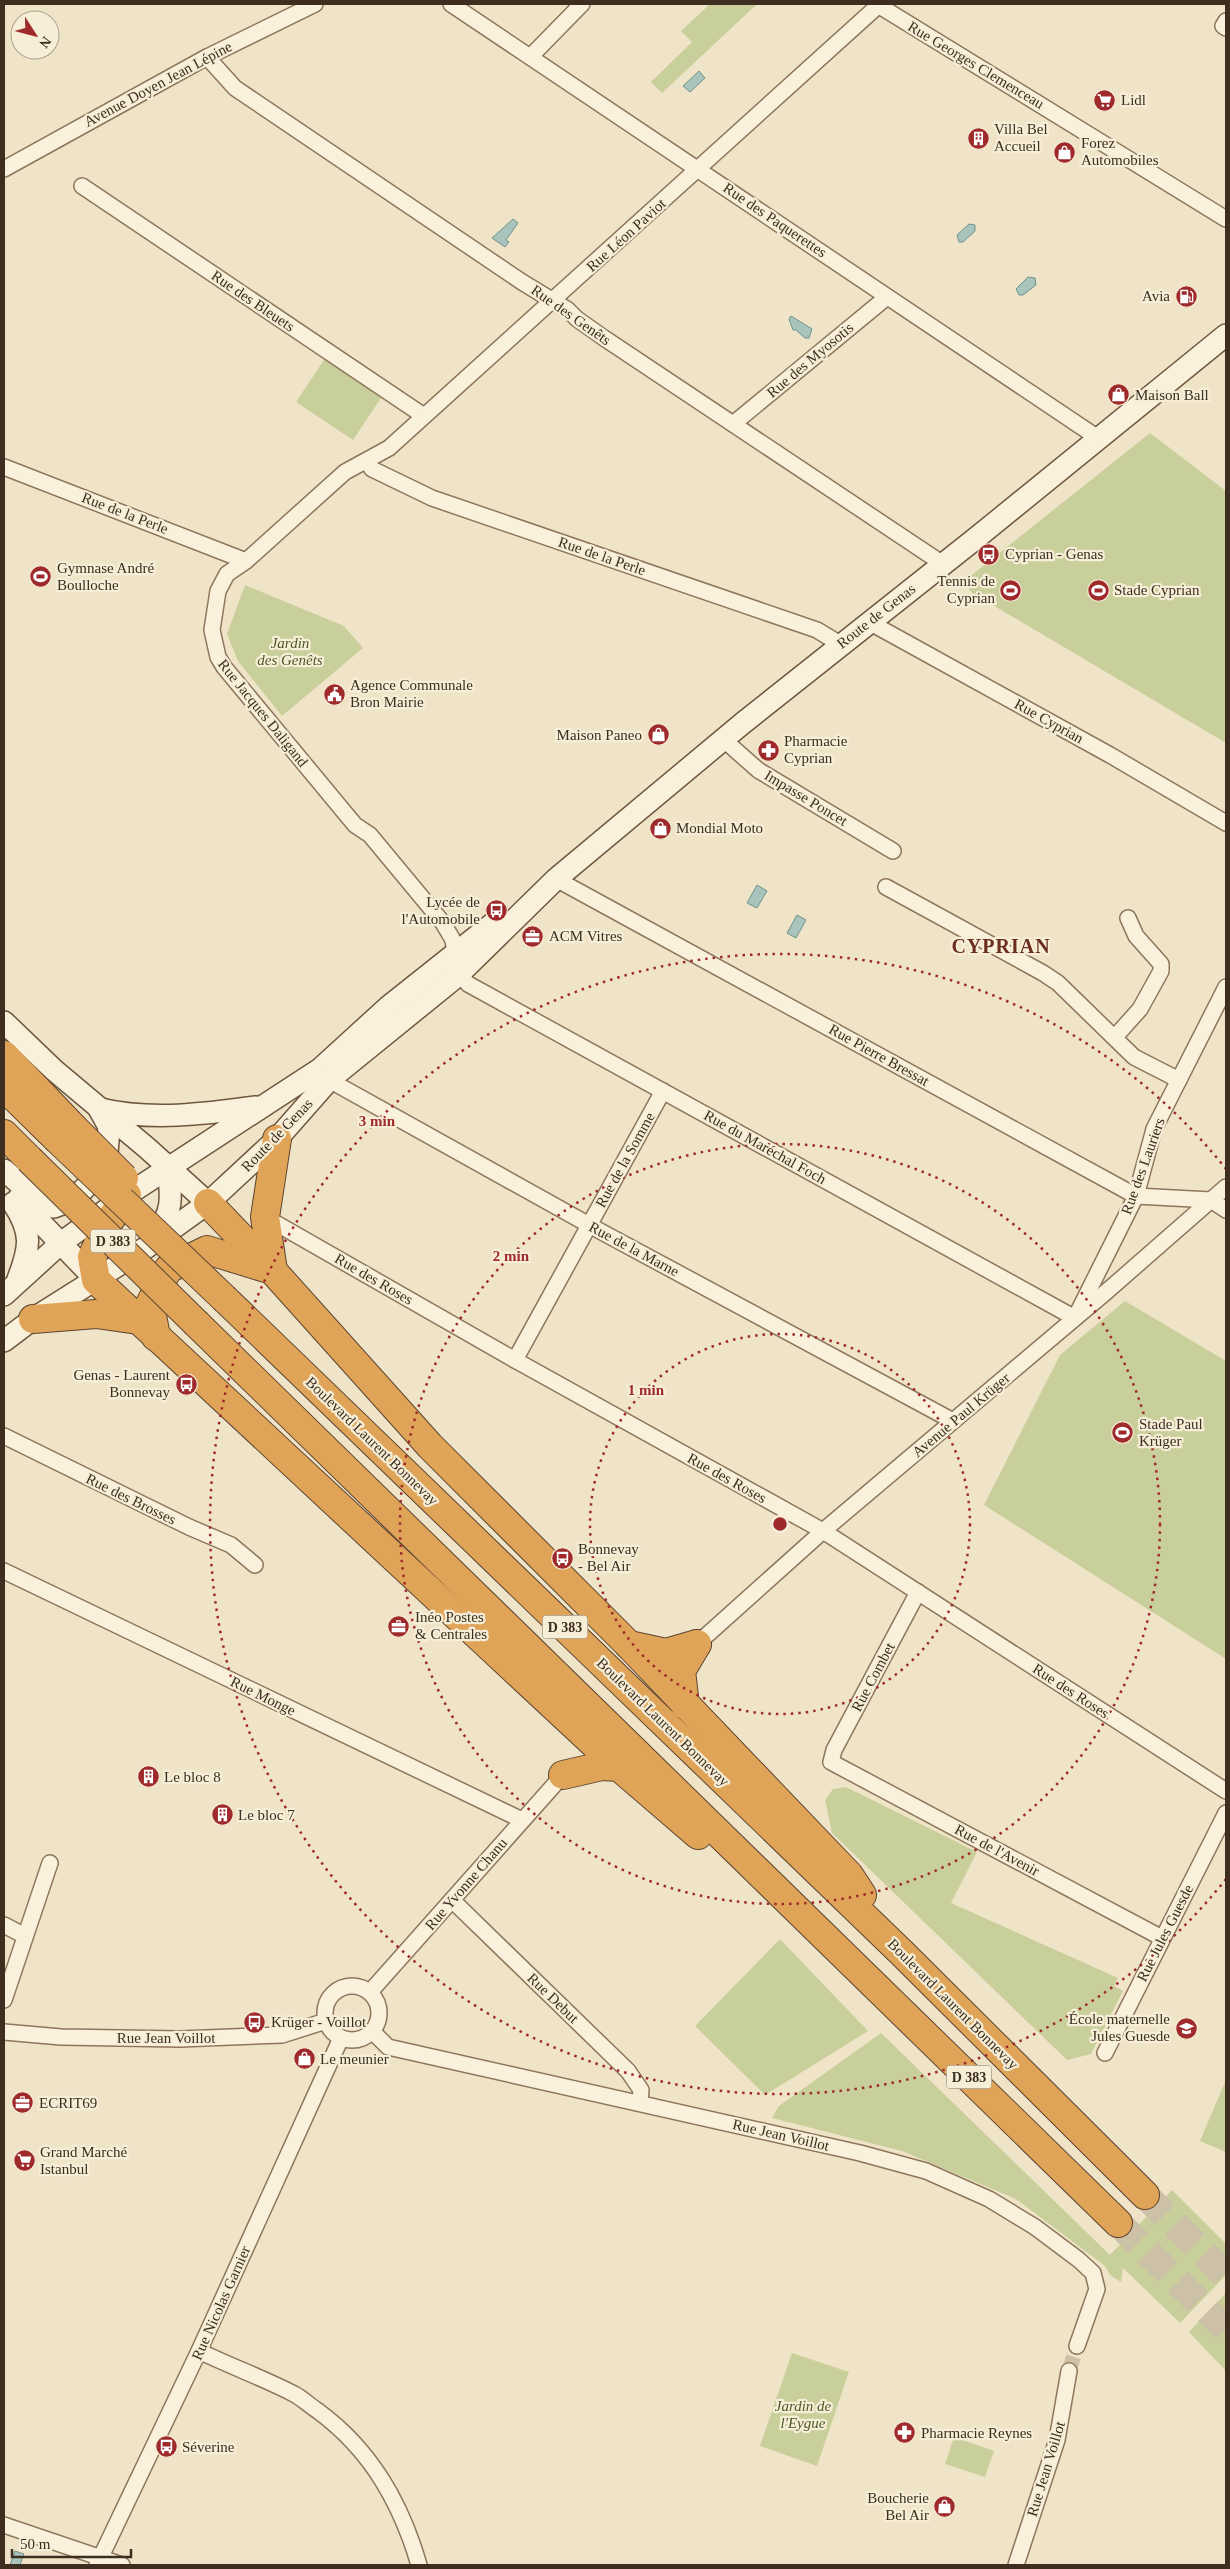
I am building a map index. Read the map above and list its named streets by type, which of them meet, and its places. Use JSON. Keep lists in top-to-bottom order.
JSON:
{
  "streets": {
    "highway": ["D 383", "Boulevard Laurent Bonnevay"],
    "main road": ["Route de Genas"],
    "street": [
      "Rue Georges Clemenceau",
      "Avenue Doyen Jean Lépine",
      "Rue des Paquerettes",
      "Rue Léon Paviot",
      "Rue des Bleuets",
      "Rue des Genêts",
      "Rue des Myosotis",
      "Rue de la Perle",
      "Rue Jacques Daligand",
      "Rue Cyprian",
      "Impasse Poncet",
      "Rue Pierre Bressat",
      "Rue du Maréchal Foch",
      "Rue de la Somme",
      "Rue des Lauriers",
      "Rue de la Marne",
      "Rue des Roses",
      "Avenue Paul Krüger",
      "Rue des Brosses",
      "Rue Combet",
      "Rue Monge",
      "Rue de l'Avenir",
      "Rue Yvonne Chanu",
      "Rue Jules Guesde",
      "Rue Debut",
      "Rue Jean Voillot",
      "Rue Nicolas Garnier"
    ]
  },
  "crossings": [
    ["Rue Georges Clemenceau", "Rue Léon Paviot"],
    ["Avenue Doyen Jean Lépine", "Rue des Genêts"],
    ["Rue des Paquerettes", "Rue Léon Paviot"],
    ["Rue des Paquerettes", "Rue des Myosotis"],
    ["Rue des Paquerettes", "Route de Genas"],
    ["Rue Léon Paviot", "Rue des Bleuets"],
    ["Rue Léon Paviot", "Rue des Genêts"],
    ["Rue Léon Paviot", "Rue de la Perle"],
    ["Rue Léon Paviot", "Rue Jacques Daligand"],
    ["Rue des Genêts", "Rue des Myosotis"],
    ["Rue des Genêts", "Route de Genas"],
    ["Rue de la Perle", "Route de Genas"],
    ["Rue de la Perle", "Rue Jacques Daligand"],
    ["Route de Genas", "Rue Jacques Daligand"],
    ["Route de Genas", "Rue Cyprian"],
    ["Route de Genas", "Impasse Poncet"],
    ["Route de Genas", "Rue Pierre Bressat"],
    ["Route de Genas", "Rue du Maréchal Foch"],
    ["Route de Genas", "Rue de la Marne"],
    ["Route de Genas", "Boulevard Laurent Bonnevay"],
    ["Rue Jacques Daligand", "Rue du Maréchal Foch"],
    ["Rue Pierre Bressat", "Rue des Lauriers"],
    ["Rue Pierre Bressat", "Avenue Paul Krüger"],
    ["Rue du Maréchal Foch", "Rue de la Somme"],
    ["Rue du Maréchal Foch", "Rue des Lauriers"],
    ["Rue du Maréchal Foch", "Avenue Paul Krüger"],
    ["Rue de la Somme", "Rue de la Marne"],
    ["Rue de la Somme", "Rue des Roses"],
    ["Rue des Lauriers", "Avenue Paul Krüger"],
    ["Rue de la Marne", "Avenue Paul Krüger"],
    ["Rue des Roses", "Avenue Paul Krüger"],
    ["Rue des Roses", "Rue Combet"],
    ["Rue Combet", "Rue de l'Avenir"],
    ["Rue Monge", "Rue Yvonne Chanu"],
    ["Rue de l'Avenir", "Rue Jules Guesde"],
    ["Rue Yvonne Chanu", "Rue Debut"],
    ["Rue Yvonne Chanu", "Rue Jean Voillot"],
    ["Rue Yvonne Chanu", "Rue Nicolas Garnier"],
    ["Rue Debut", "Rue Jean Voillot"],
    ["Rue Jean Voillot", "Rue Nicolas Garnier"]
  ],
  "districts": ["CYPRIAN"],
  "parks": ["Jardin des Genêts", "Jardin de l'Eygue"],
  "places": {
    "supermarket": ["Lidl", "Grand Marché Istanbul"],
    "building": ["Villa Bel Accueil", "Le bloc 8", "Le bloc 7"],
    "shop": [
      "Forez Automobiles",
      "Maison Ball",
      "Maison Paneo",
      "Mondial Moto",
      "Le meunier",
      "Boucherie Bel Air"
    ],
    "fuel station": ["Avia"],
    "bus stop": [
      "Cyprian - Genas",
      "Lycée de l'Automobile",
      "Genas - Laurent Bonnevay",
      "Bonnevay - Bel Air",
      "Krüger - Voillot",
      "Séverine"
    ],
    "sports": [
      "Gymnase André Boulloche",
      "Tennis de Cyprian",
      "Stade Cyprian",
      "Stade Paul Krüger"
    ],
    "public building": ["Agence Communale Bron Mairie"],
    "pharmacy": ["Pharmacie Cyprian", "Pharmacie Reynes"],
    "office": ["ACM Vitres", "Inéo Postes & Centrales", "ECRIT69"],
    "school or university": ["École maternelle Jules Guesde"]
  },
  "scale_bar": "50 m",
  "north": "bottom right",
  "rings": ["3 min", "2 min", "1 min"]
}
